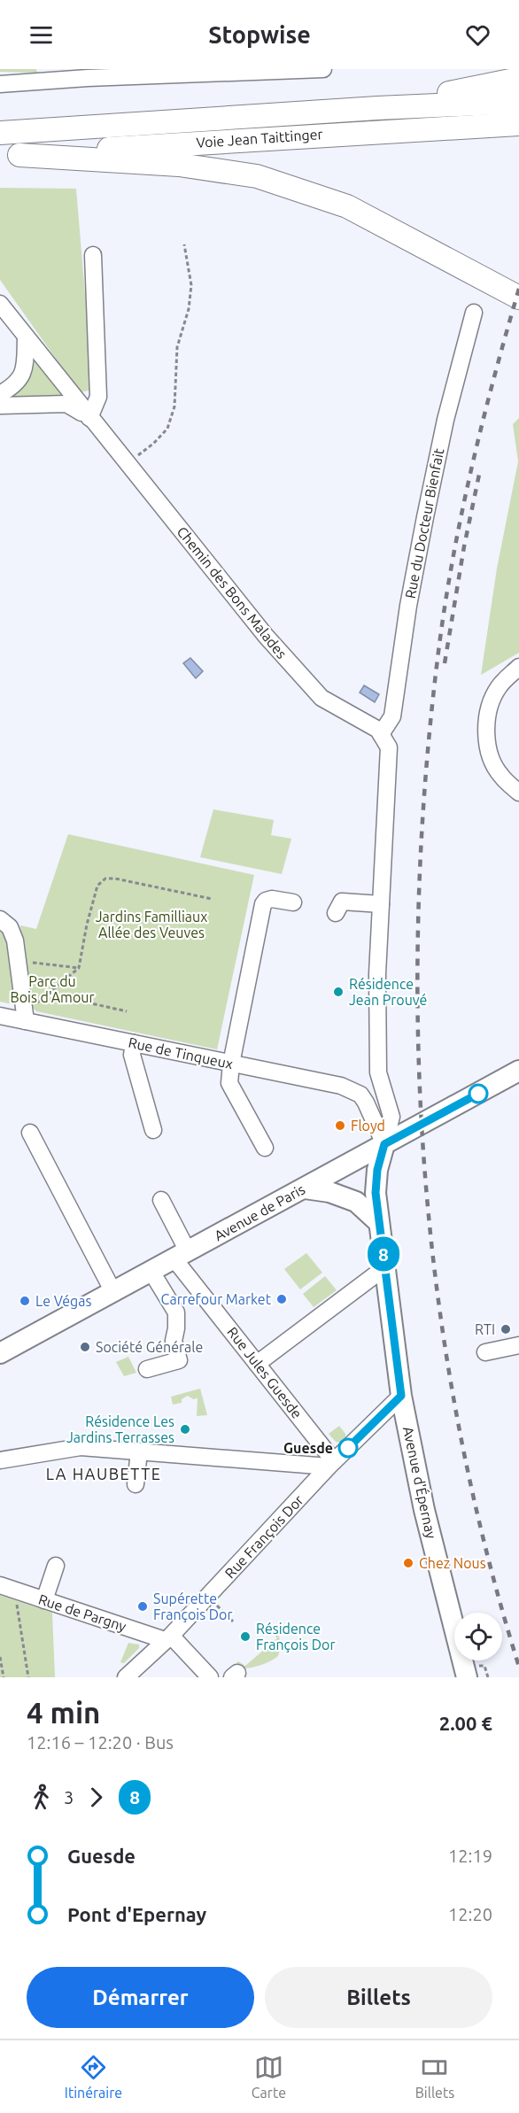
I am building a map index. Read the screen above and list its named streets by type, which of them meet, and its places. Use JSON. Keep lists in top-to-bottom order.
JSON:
{
  "streets": {
    "highway": ["Voie Jean Taittinger"],
    "main road": ["Avenue de Paris", "Avenue d'Épernay"],
    "street": [
      "Rue du Docteur Bienfait",
      "Chemin des Bons Malades",
      "Rue de Tinqueux",
      "Rue Jules Guesde",
      "Rue François Dor",
      "Rue de Pargny"
    ]
  },
  "crossings": [
    ["Rue du Docteur Bienfait", "Chemin des Bons Malades"],
    ["Rue du Docteur Bienfait", "Avenue de Paris"],
    ["Rue du Docteur Bienfait", "Avenue d'Épernay"],
    ["Avenue de Paris", "Rue Jules Guesde"],
    ["Avenue de Paris", "Avenue d'Épernay"],
    ["Rue Jules Guesde", "Rue François Dor"],
    ["Avenue d'Épernay", "Rue François Dor"],
    ["Rue François Dor", "Rue de Pargny"]
  ],
  "districts": ["LA HAUBETTE"],
  "parks": ["Jardins Familliaux Allée des Veuves", "Parc du Bois d'Amour"],
  "places": [
    "Résidence Jean Prouvé",
    "Floyd",
    "Carrefour Market",
    "Le Végas",
    "RTI",
    "Société Générale",
    "Résidence Les Jardins Terrasses",
    "Guesde",
    "Chez Nous",
    "Supérette François Dor",
    "Résidence François Dor"
  ],
  "lines": ["bus line 8"],
  "page": {
    "header": "Stopwise",
    "on_map": "8",
    "heading": ["4 min", "12:16 – 12:20 · Bus", "2.00 €"],
    "legs": ["3", "8"],
    "list": [
      {
        "name": "Guesde",
        "value": "12:19"
      },
      {
        "name": "Pont d'Epernay",
        "value": "12:20"
      }
    ],
    "buttons": ["Démarrer", "Billets"],
    "tabs": ["Itinéraire", "Carte", "Billets"]
  }
}
